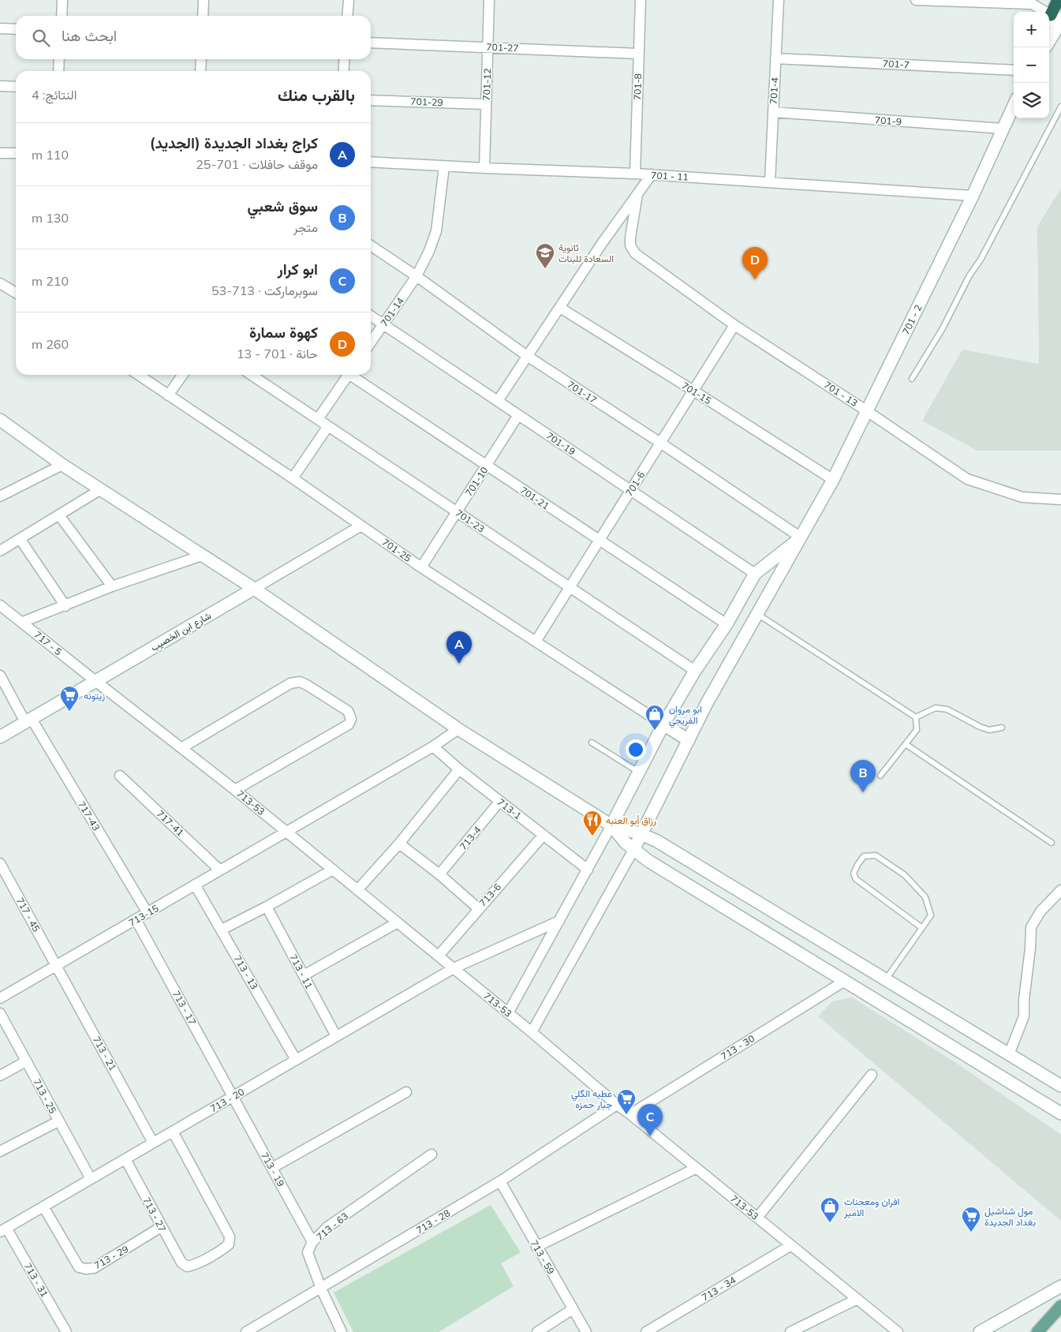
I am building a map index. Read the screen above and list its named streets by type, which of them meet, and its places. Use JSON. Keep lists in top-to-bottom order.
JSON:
{
  "streets": {
    "street": [
      "701-27",
      "701-7",
      "701-12",
      "701-8",
      "701-4",
      "701-29",
      "701-9",
      "701 - 11",
      "701-14",
      "701 - 2",
      "701-17",
      "701-15",
      "701 - 13",
      "701-19",
      "701-10",
      "701-6",
      "701-21",
      "701-23",
      "701-25",
      "شارع ابن الخصيب",
      "717 - 5",
      "713-53",
      "713-1",
      "717-43",
      "717-41",
      "713-4",
      "713-6",
      "717 - 45",
      "713-15",
      "713 - 11",
      "713 - 13",
      "713 - 17",
      "713 - 30",
      "713 - 21",
      "713 - 25",
      "713 - 20",
      "713 - 19",
      "713 - 27",
      "713 - 28",
      "713 - 63",
      "713 - 29",
      "713 - 59",
      "713 - 31",
      "713 - 34"
    ]
  },
  "crossings": [
    ["701-27", "701-12"],
    ["701-27", "701-8"],
    ["701-7", "701-4"],
    ["701-12", "701-29"],
    ["701-12", "701 - 11"],
    ["701-8", "701 - 11"],
    ["701-4", "701-9"],
    ["701-4", "701 - 11"],
    ["701-9", "701 - 2"],
    ["701 - 11", "701-14"],
    ["701 - 11", "701 - 2"],
    ["701-14", "701-17"],
    ["701-14", "701-19"],
    ["701 - 2", "701-17"],
    ["701 - 2", "701-15"],
    ["701 - 2", "701 - 13"],
    ["701-17", "701-6"],
    ["701-15", "701-6"],
    ["701 - 13", "701-6"],
    ["701-19", "701-10"],
    ["701-19", "701-6"],
    ["701-10", "701-21"],
    ["701-10", "701-23"],
    ["701-10", "701-25"],
    ["701-6", "701-21"],
    ["701-6", "701-23"],
    ["701-6", "701-25"],
    ["701-25", "شارع ابن الخصيب"],
    ["شارع ابن الخصيب", "717 - 5"],
    ["شارع ابن الخصيب", "713-53"],
    ["شارع ابن الخصيب", "717-43"],
    ["717 - 5", "713-53"],
    ["713-53", "713-6"],
    ["713-53", "713-15"],
    ["713-53", "713 - 30"],
    ["713-53", "713 - 20"],
    ["713-53", "713 - 28"],
    ["713-53", "713 - 34"],
    ["713-1", "713-4"],
    ["713-1", "713-6"],
    ["713-1", "713-15"],
    ["717-43", "713-15"],
    ["717-41", "713-15"],
    ["717 - 45", "713-15"],
    ["717 - 45", "713 - 21"],
    ["713-15", "713 - 13"],
    ["713-15", "713 - 17"],
    ["713-15", "713 - 21"],
    ["713 - 11", "713 - 20"],
    ["713 - 13", "713 - 20"],
    ["713 - 17", "713 - 20"],
    ["713 - 17", "713 - 19"],
    ["713 - 21", "713 - 20"],
    ["713 - 25", "713 - 20"],
    ["713 - 20", "713 - 19"],
    ["713 - 20", "713 - 27"],
    ["713 - 20", "713 - 29"],
    ["713 - 20", "713 - 31"],
    ["713 - 19", "713 - 63"],
    ["713 - 27", "713 - 29"],
    ["713 - 28", "713 - 63"],
    ["713 - 28", "713 - 59"]
  ],
  "places": {
    "school or university": ["ثانوية السعادة للبنات"],
    "supermarket": ["زيتونه", "عطيه الگلي جبار حمزه", "مول شناشيل بغداد الجديدة"],
    "shop": ["ابو مروان الفريجي", "افران ومعجنات الامير"],
    "restaurant": ["رزاق أبو العنبه"]
  },
  "page": {
    "map_buttons": ["+", "−"],
    "search": "ابحث هنا",
    "heading": ["بالقرب منك", "النتائج: 4"],
    "list": [
      {
        "mark": "A",
        "name": "كراج بغداد الجديدة (الجديد)",
        "note": "موقف حافلات · 701-25",
        "value": "110 m"
      },
      {
        "mark": "B",
        "name": "سوق شعبي",
        "note": "متجر",
        "value": "130 m"
      },
      {
        "mark": "C",
        "name": "ابو كرار",
        "note": "سوبرماركت · 713-53",
        "value": "210 m"
      },
      {
        "mark": "D",
        "name": "كهوة سمارة",
        "note": "حانة · 701 - 13",
        "value": "260 m"
      }
    ],
    "pins": [
      "D",
      "A",
      "B",
      "C"
    ]
  }
}
